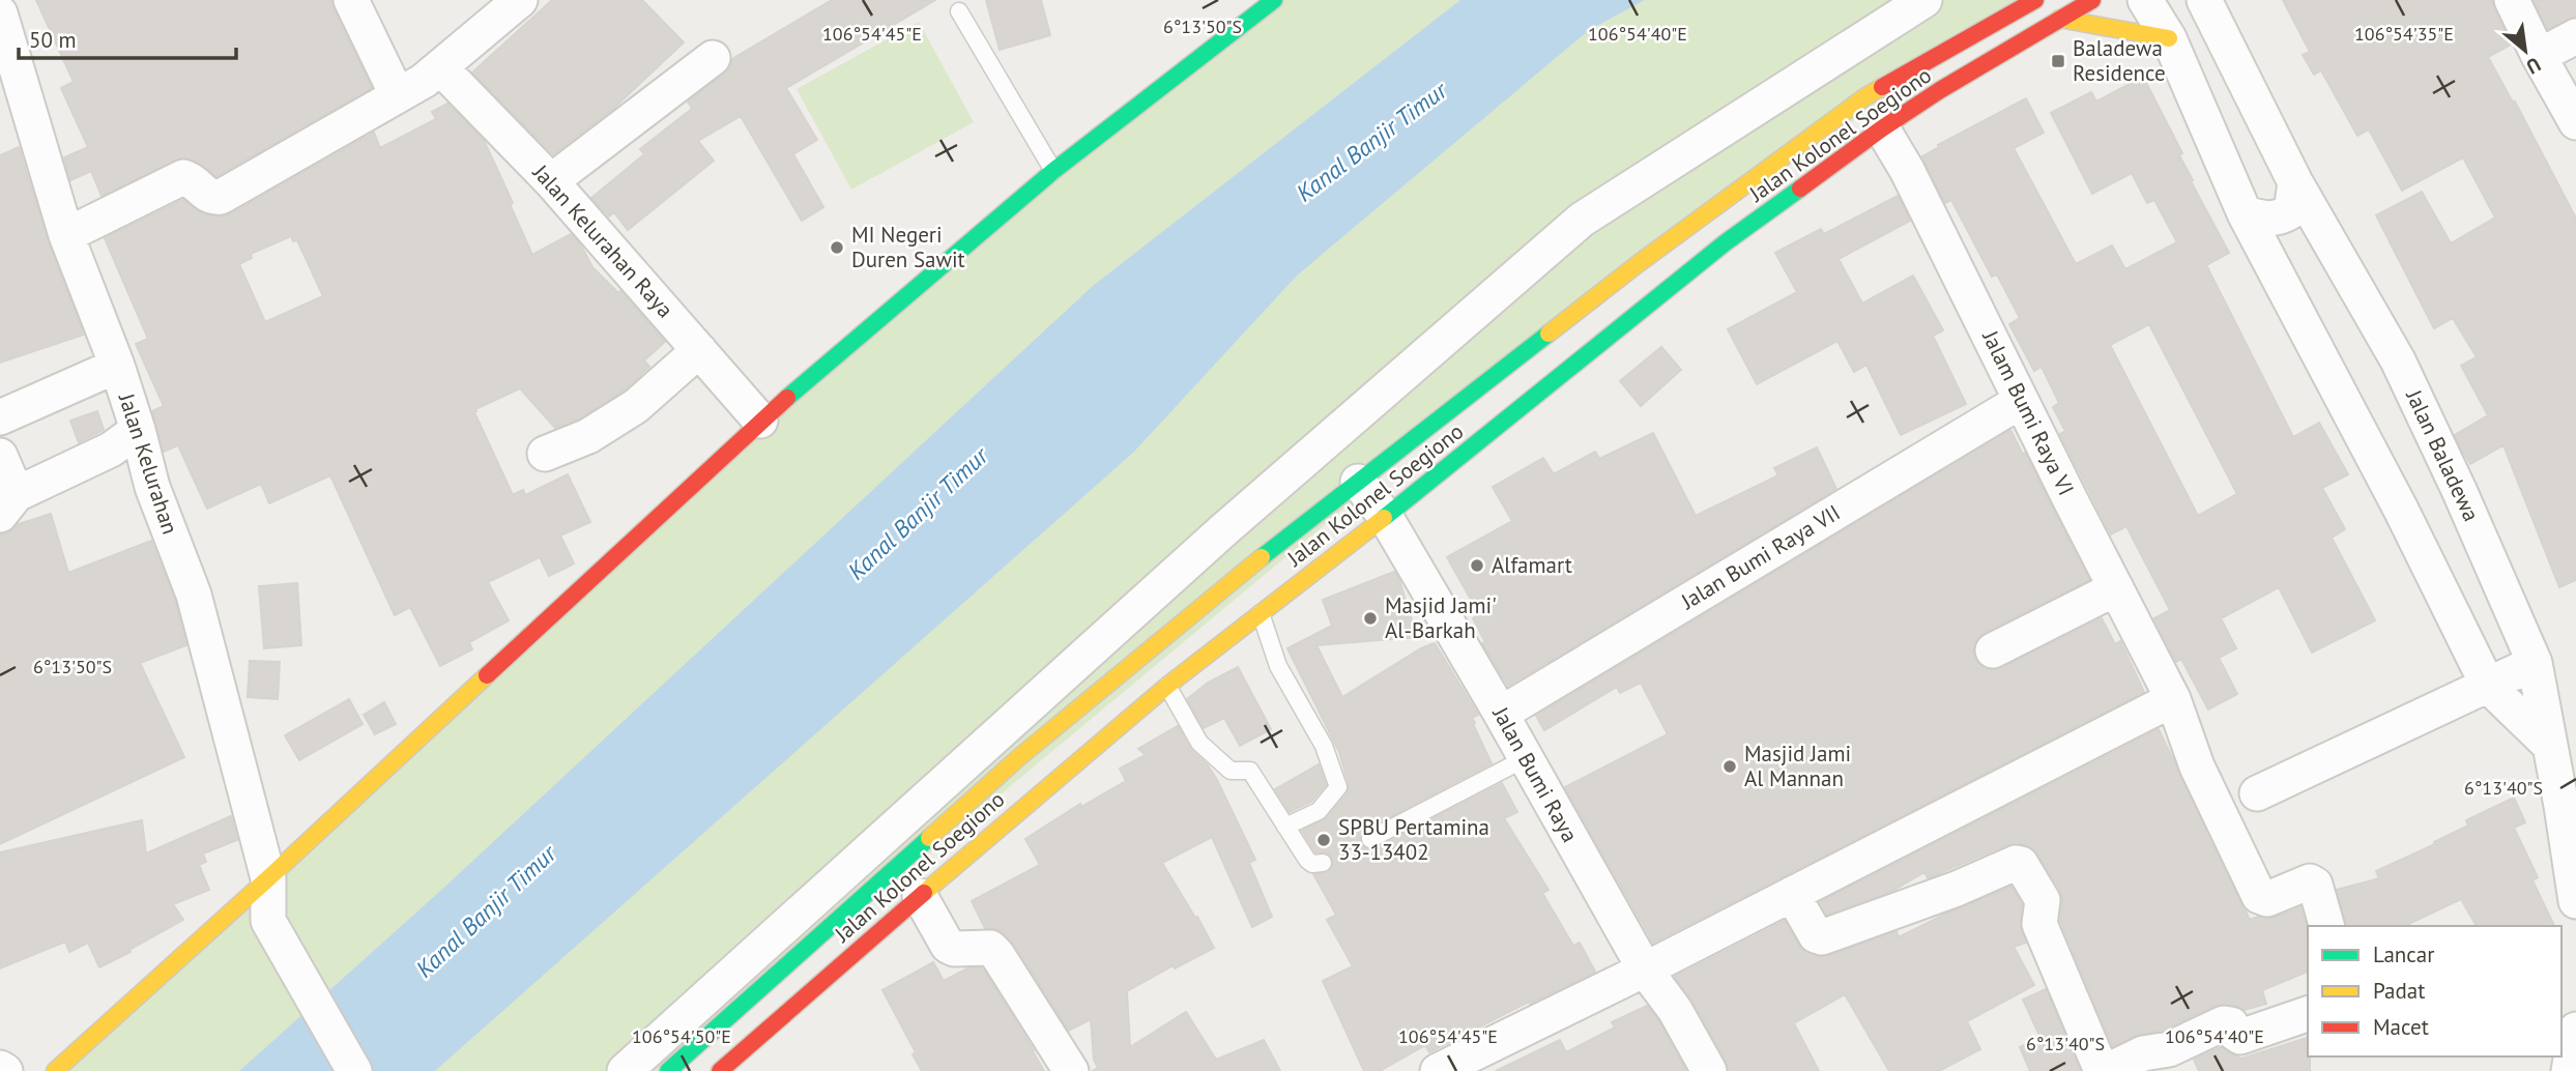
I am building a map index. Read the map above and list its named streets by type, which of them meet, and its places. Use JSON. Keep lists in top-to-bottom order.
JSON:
{
  "streets": {
    "main road": ["Jalan Kolonel Soegiono"],
    "street": [
      "Jalan Kelurahan Raya",
      "Jalam Bumi Raya VI",
      "Jalan Baladewa",
      "Jalan Kelurahan",
      "Jalan Bumi Raya VII",
      "Jalan Bumi Raya"
    ]
  },
  "crossings": [
    ["Jalan Kolonel Soegiono", "Jalam Bumi Raya VI"],
    ["Jalan Kolonel Soegiono", "Jalan Bumi Raya"],
    ["Jalam Bumi Raya VI", "Jalan Bumi Raya VII"],
    ["Jalan Bumi Raya VII", "Jalan Bumi Raya"]
  ],
  "water": ["Kanal Banjir Timur"],
  "places": {
    "transit": ["Baladewa Residence"],
    "other": [
      "MI Negeri Duren Sawit",
      "Alfamart",
      "Masjid Jami' Al-Barkah",
      "Masjid Jami Al Mannan",
      "SPBU Pertamina 33-13402"
    ]
  },
  "legend": ["Lancar", "Padat", "Macet"],
  "scale_bar": "50 m",
  "north": "bottom right",
  "coordinates": [
    "6°13'50\"S",
    "106°54'45\"E",
    "106°54'40\"E",
    "106°54'35\"E",
    "6°13'40\"S",
    "106°54'50\"E"
  ]
}
